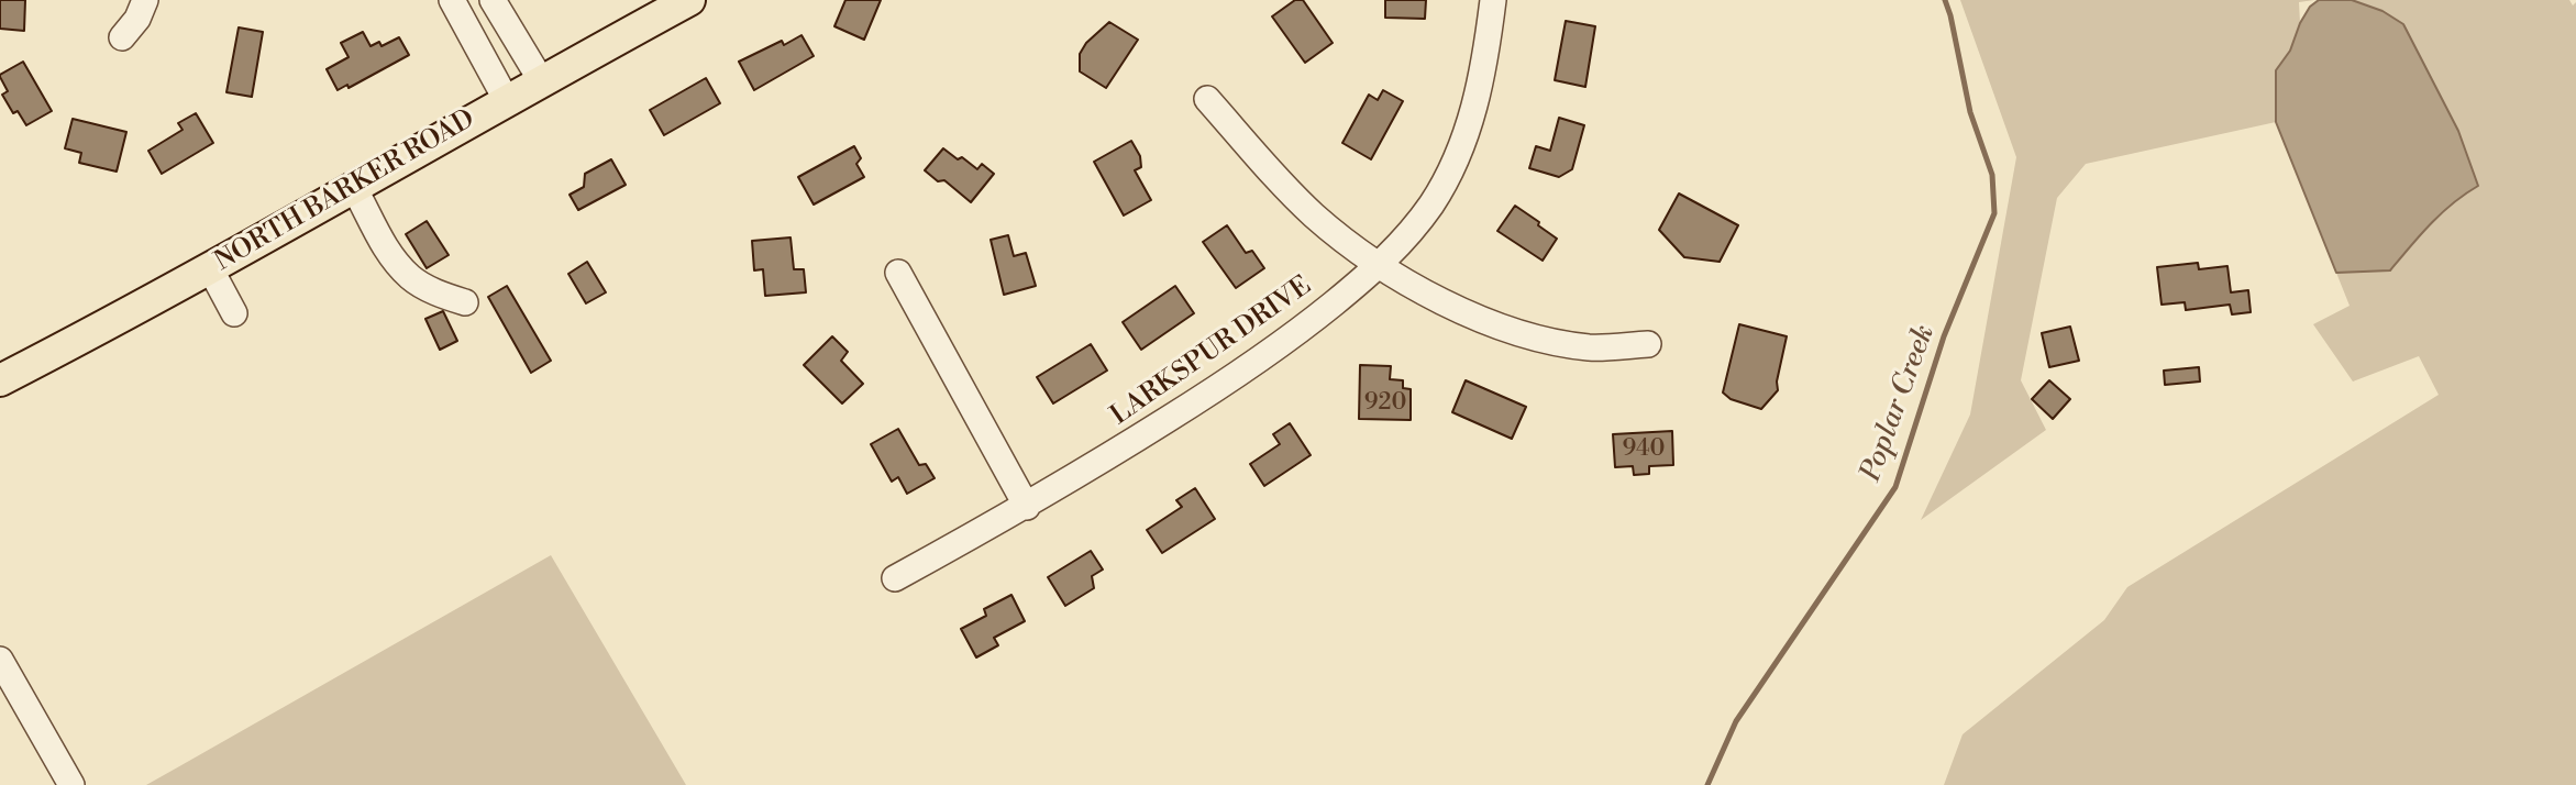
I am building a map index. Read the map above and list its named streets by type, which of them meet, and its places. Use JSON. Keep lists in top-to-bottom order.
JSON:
{
  "streets": {
    "main road": ["NORTH BARKER ROAD"],
    "street": ["LARKSPUR DRIVE"]
  },
  "water": ["Poplar Creek"],
  "house_numbers": ["920", "940"]
}
